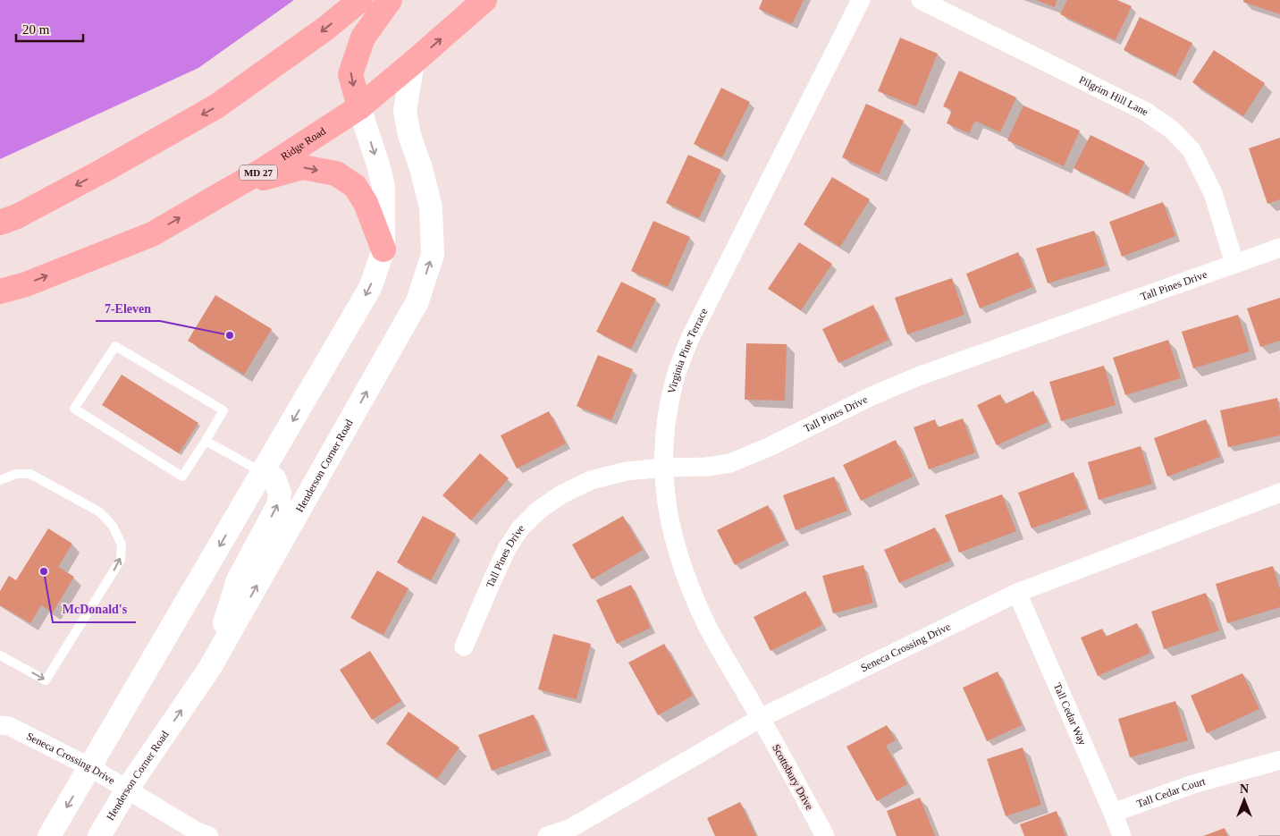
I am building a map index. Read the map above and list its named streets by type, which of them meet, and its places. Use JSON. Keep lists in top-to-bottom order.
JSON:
{
  "streets": {
    "highway": ["Ridge Road", "MD 27"],
    "street": [
      "Pilgrim Hill Lane",
      "Tall Pines Drive",
      "Virginia Pine Terrace",
      "Henderson Corner Road",
      "Seneca Crossing Drive",
      "Tall Cedar Way",
      "Scottsbury Drive",
      "Tall Cedar Court"
    ]
  },
  "crossings": [
    ["Pilgrim Hill Lane", "Tall Pines Drive"],
    ["Ridge Road", "Henderson Corner Road"],
    ["Tall Pines Drive", "Virginia Pine Terrace"],
    ["Virginia Pine Terrace", "Seneca Crossing Drive"],
    ["Virginia Pine Terrace", "Scottsbury Drive"],
    ["Henderson Corner Road", "Seneca Crossing Drive"],
    ["Seneca Crossing Drive", "Tall Cedar Way"],
    ["Seneca Crossing Drive", "Scottsbury Drive"],
    ["Tall Cedar Way", "Tall Cedar Court"]
  ],
  "places": ["7-Eleven", "McDonald's"],
  "scale_bar": "20 m",
  "north": "top"
}
